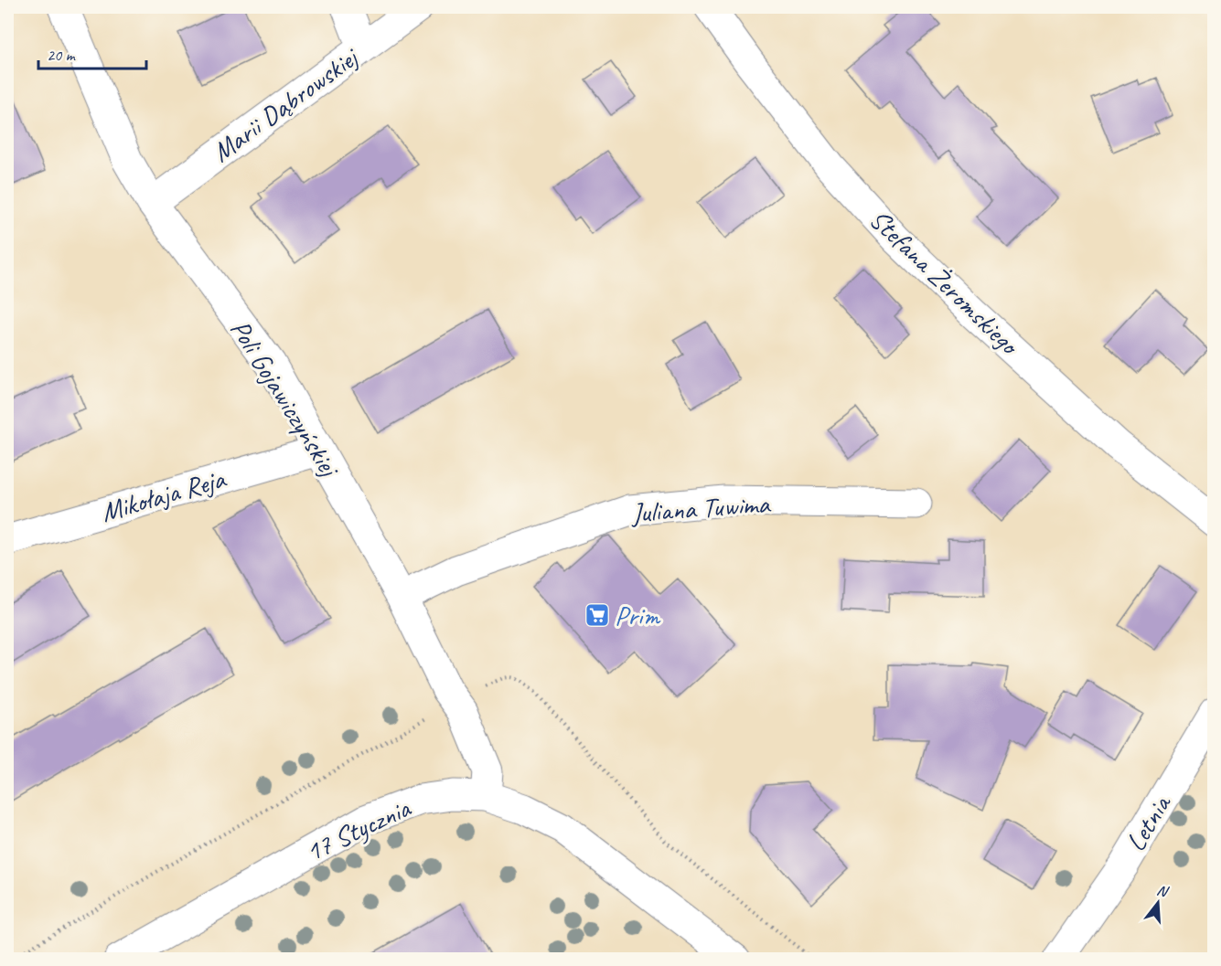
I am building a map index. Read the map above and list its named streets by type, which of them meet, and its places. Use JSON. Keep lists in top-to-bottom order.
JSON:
{
  "streets": {
    "street": [
      "Marii Dąbrowskiej",
      "Stefana Żeromskiego",
      "Poli Gojawiczyńskiej",
      "Mikołaja Reja",
      "Juliana Tuwima",
      "Letnia",
      "17 Stycznia"
    ]
  },
  "crossings": [
    ["Marii Dąbrowskiej", "Poli Gojawiczyńskiej"],
    ["Poli Gojawiczyńskiej", "Mikołaja Reja"],
    ["Poli Gojawiczyńskiej", "Juliana Tuwima"],
    ["Poli Gojawiczyńskiej", "17 Stycznia"]
  ],
  "places": {
    "supermarket": ["Prim"]
  },
  "scale_bar": "20 m",
  "north": "top"
}
